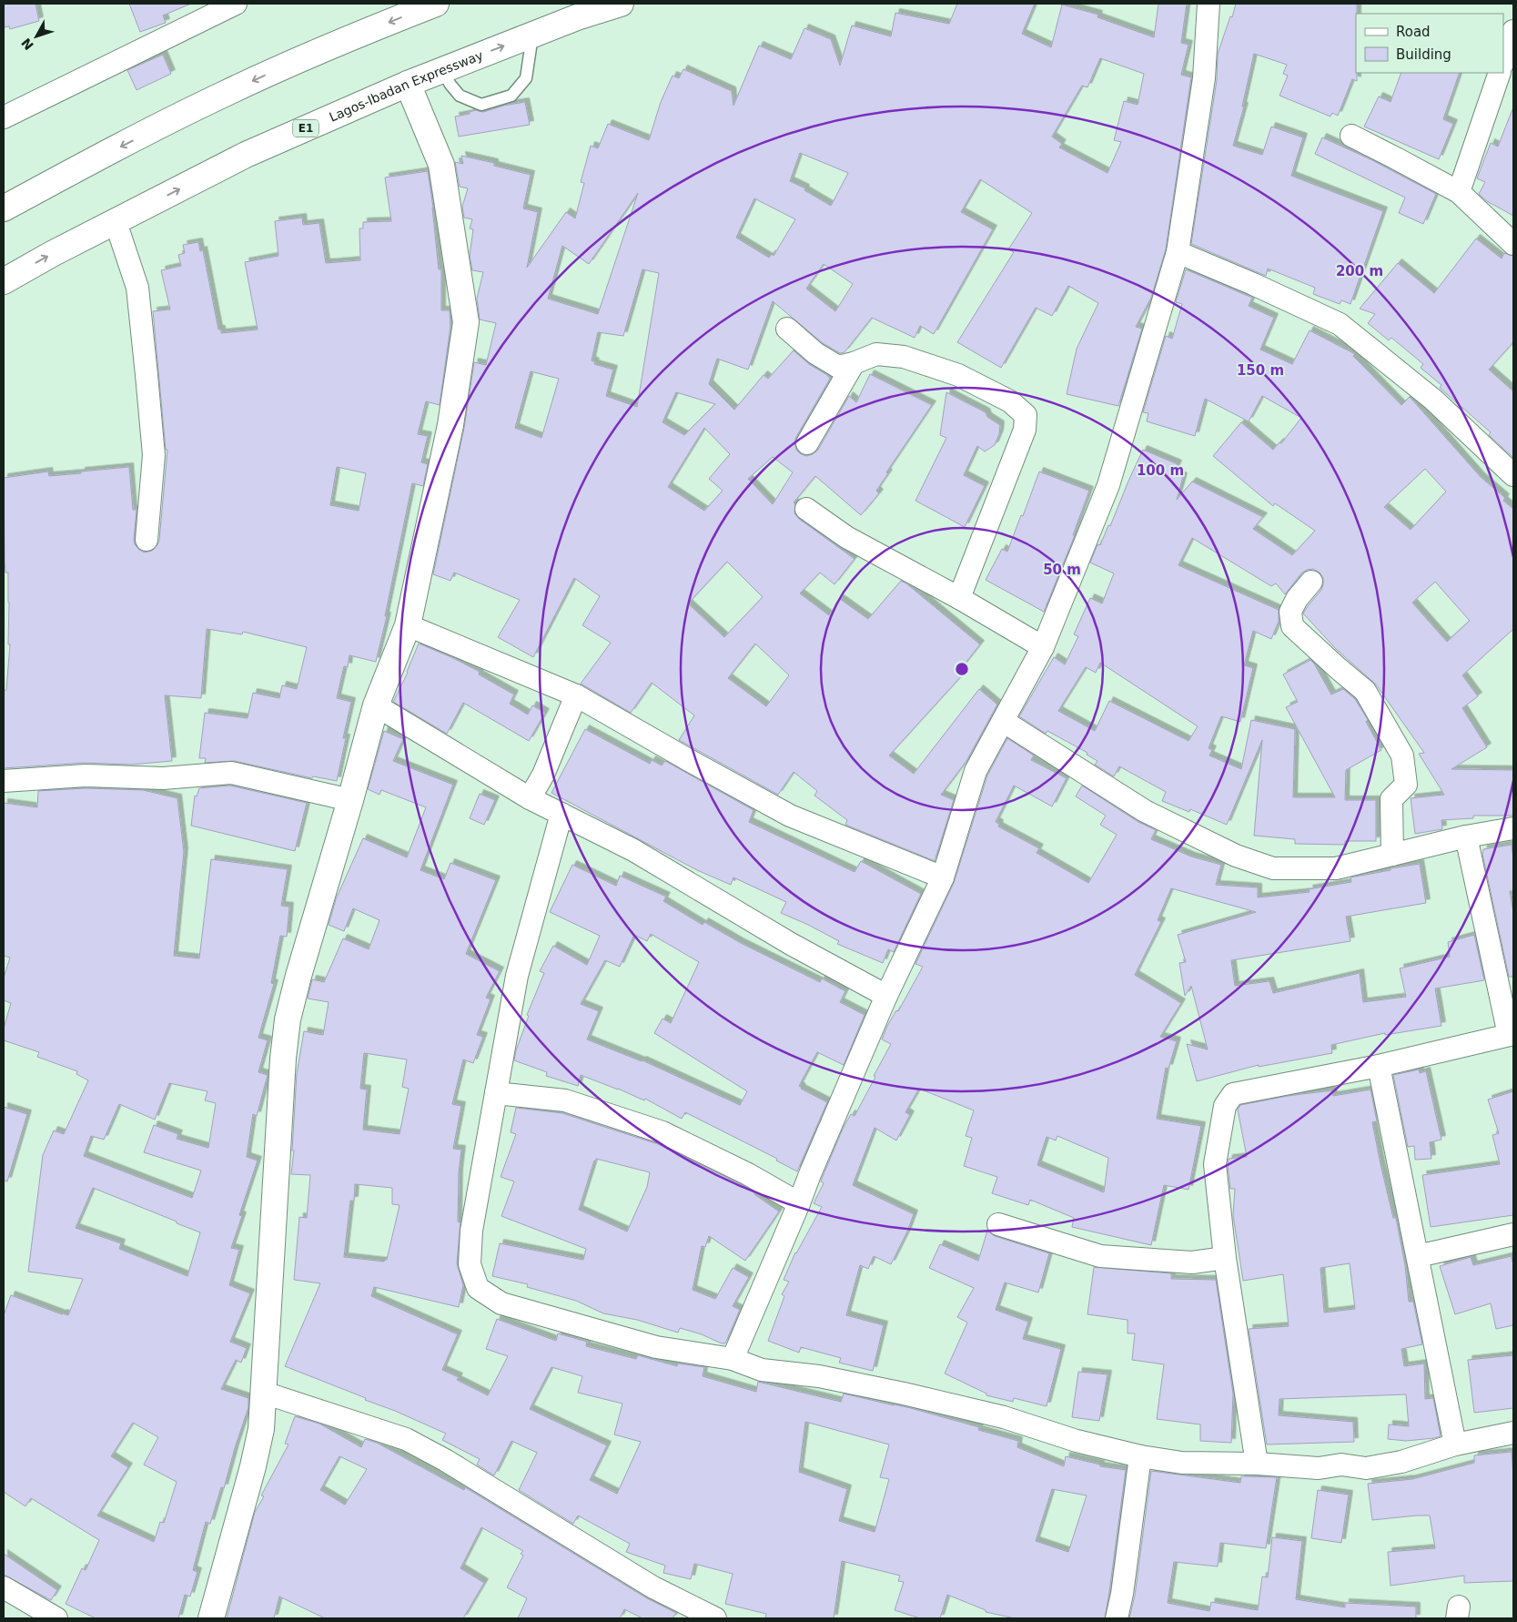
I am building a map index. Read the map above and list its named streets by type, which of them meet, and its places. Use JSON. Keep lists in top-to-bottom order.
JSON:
{
  "streets": {
    "main road": ["Lagos-Ibadan Expressway", "E1"]
  },
  "legend": ["Road", "Building"],
  "north": "bottom left",
  "rings": [
    "200 m",
    "150 m",
    "100 m",
    "50 m"
  ]
}
